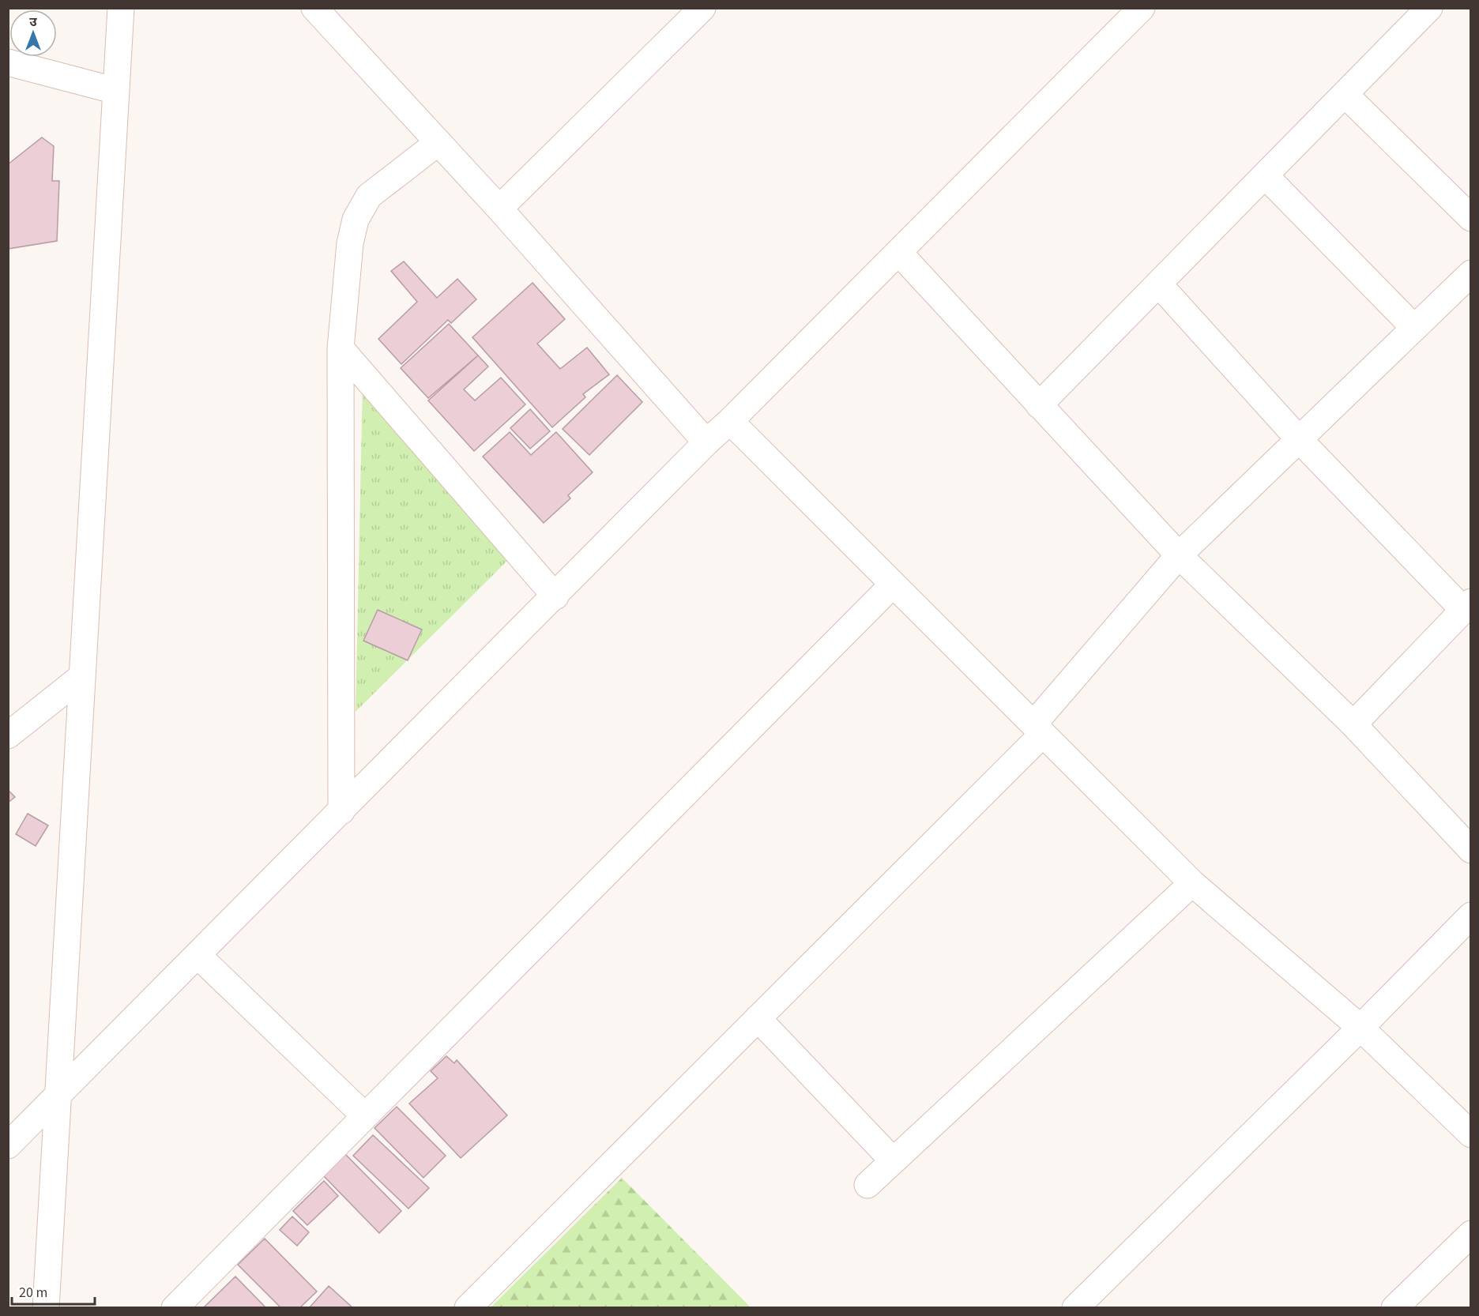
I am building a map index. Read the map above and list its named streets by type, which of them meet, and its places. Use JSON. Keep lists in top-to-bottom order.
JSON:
{
  "scale_bar": "20 m",
  "north": "top"
}
